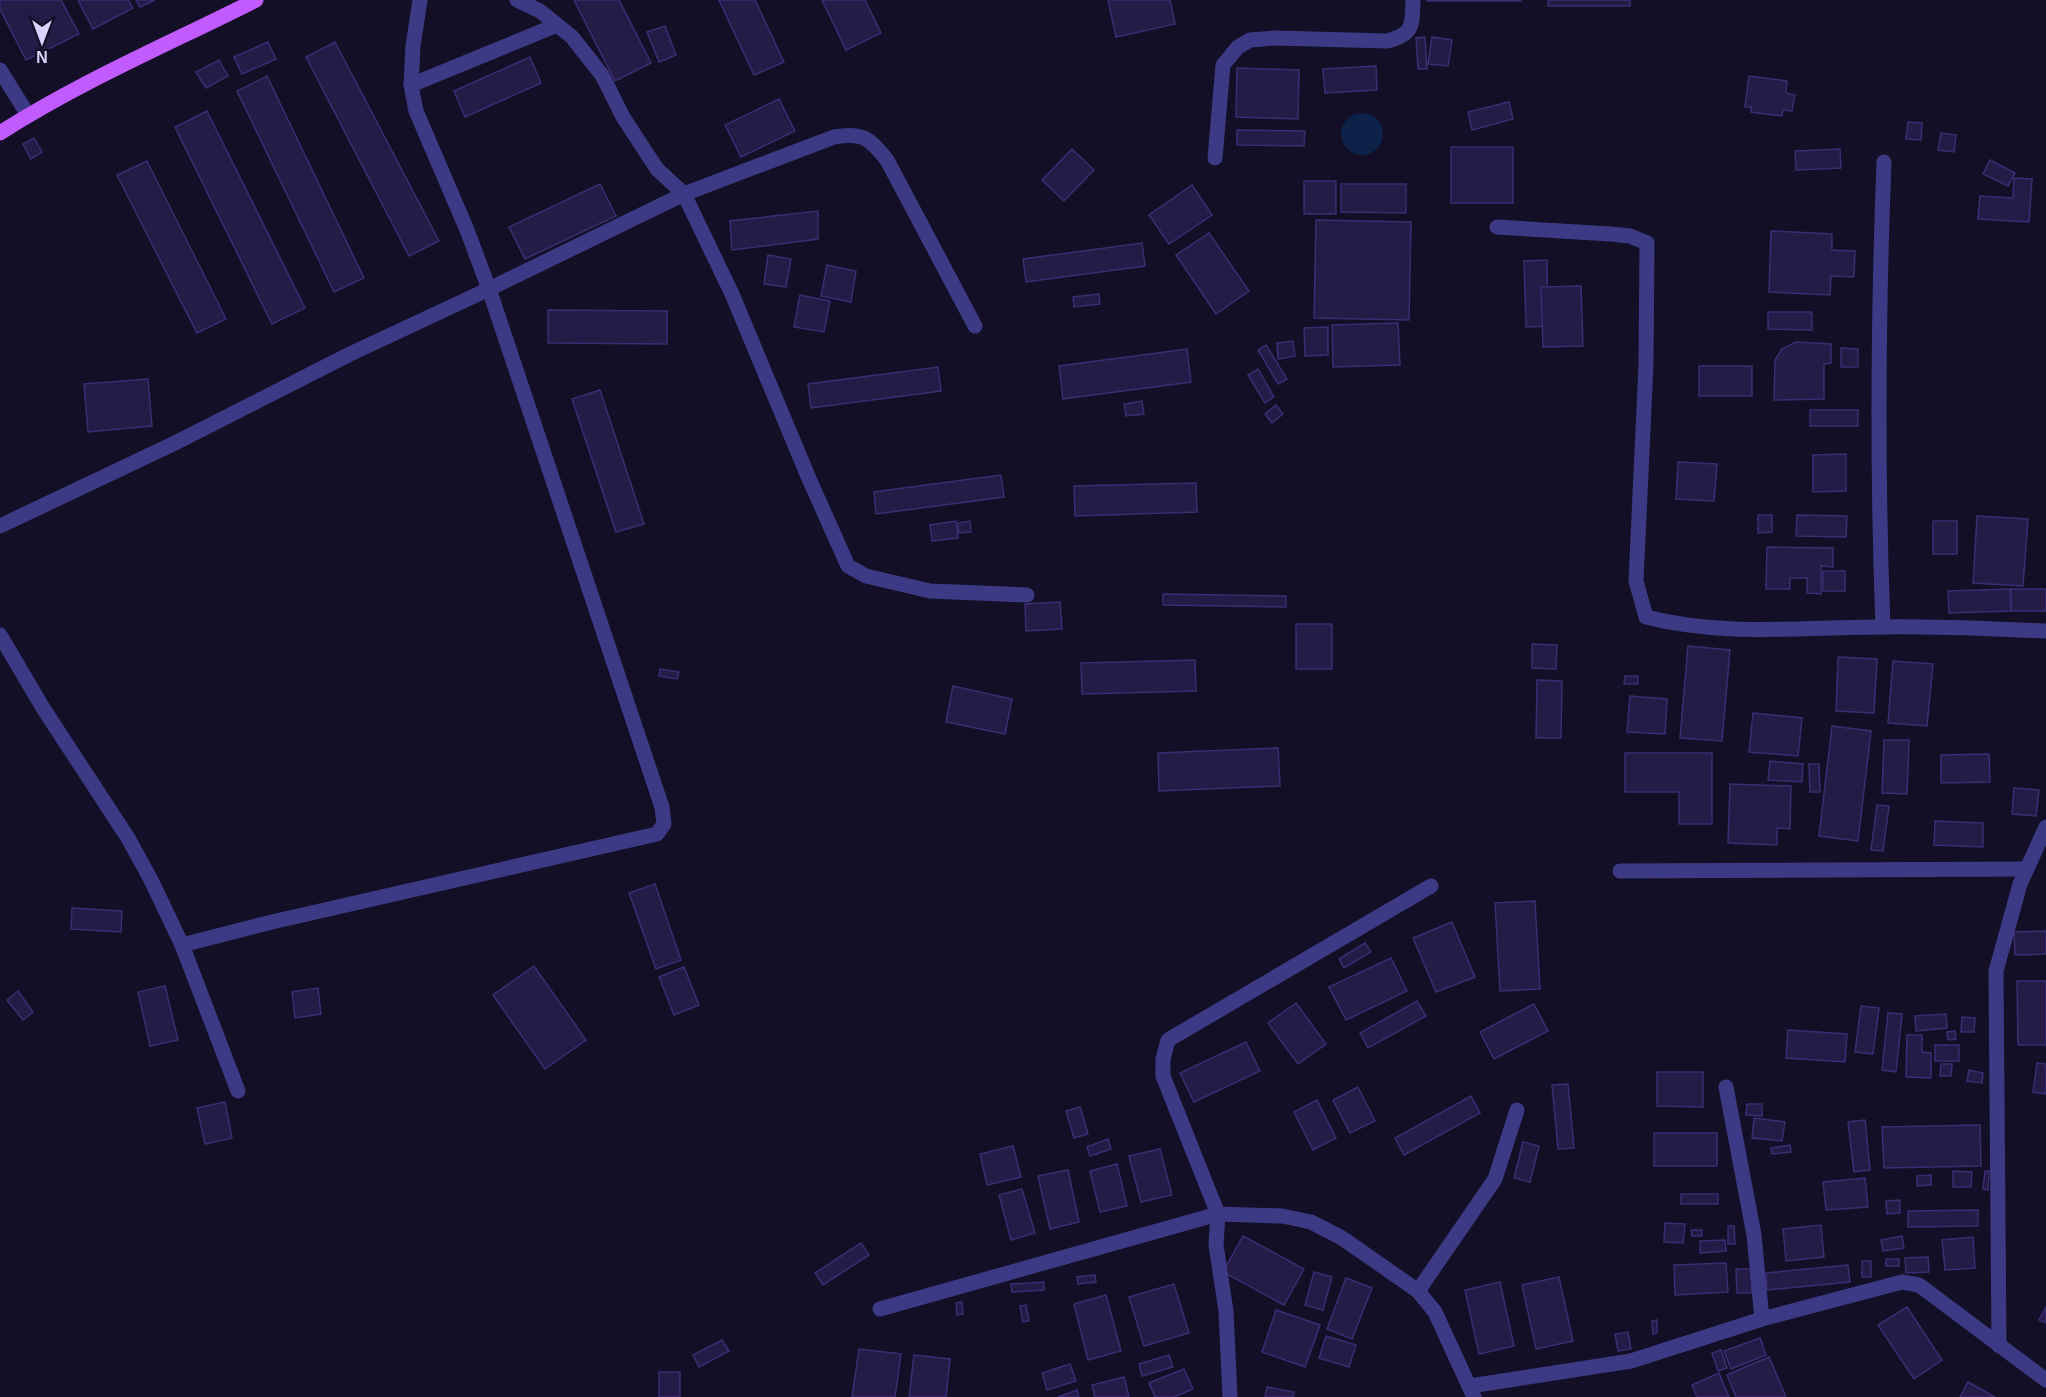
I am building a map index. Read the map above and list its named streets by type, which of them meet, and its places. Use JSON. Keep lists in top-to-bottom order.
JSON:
{
  "north": "bottom"
}
